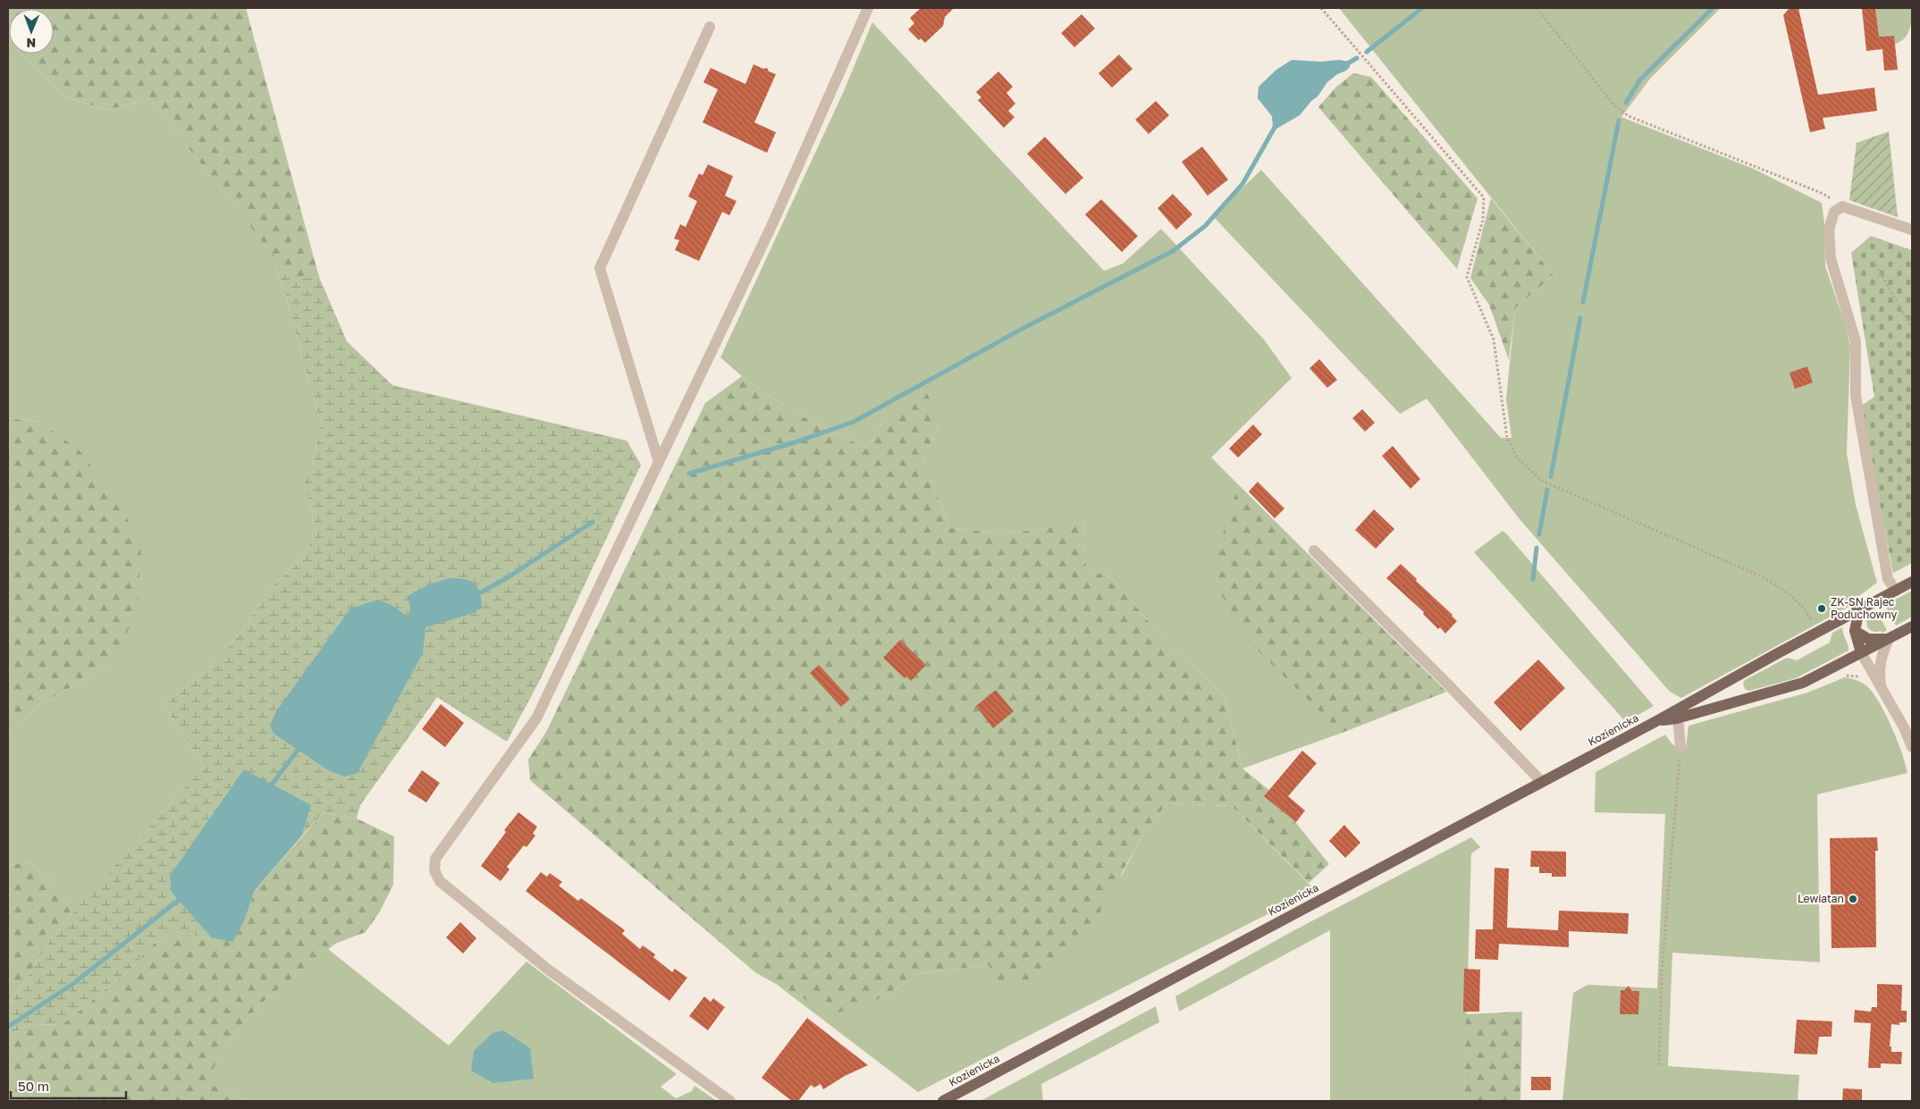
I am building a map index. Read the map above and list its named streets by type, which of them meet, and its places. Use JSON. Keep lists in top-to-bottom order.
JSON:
{
  "streets": {
    "main road": ["Kozienicka"]
  },
  "places": ["ZK-SN Rajec Poduchowny", "Lewiatan"],
  "scale_bar": "50 m",
  "north": "bottom"
}
